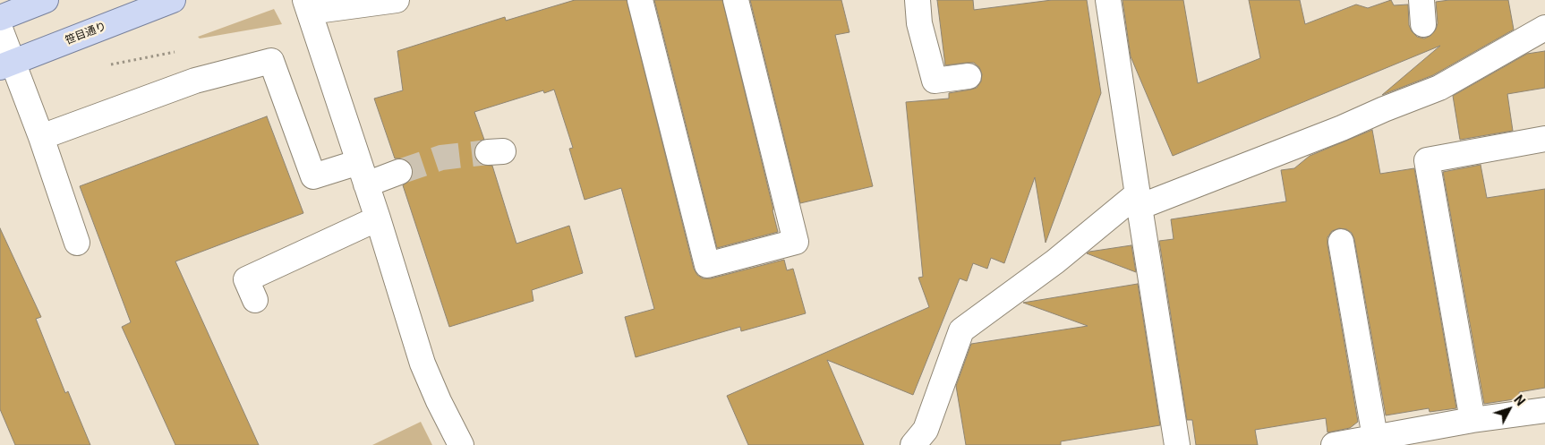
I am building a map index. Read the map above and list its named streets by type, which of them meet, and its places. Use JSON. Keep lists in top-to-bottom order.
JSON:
{
  "streets": {
    "main road": ["笹目通り"]
  },
  "north": "top right"
}
